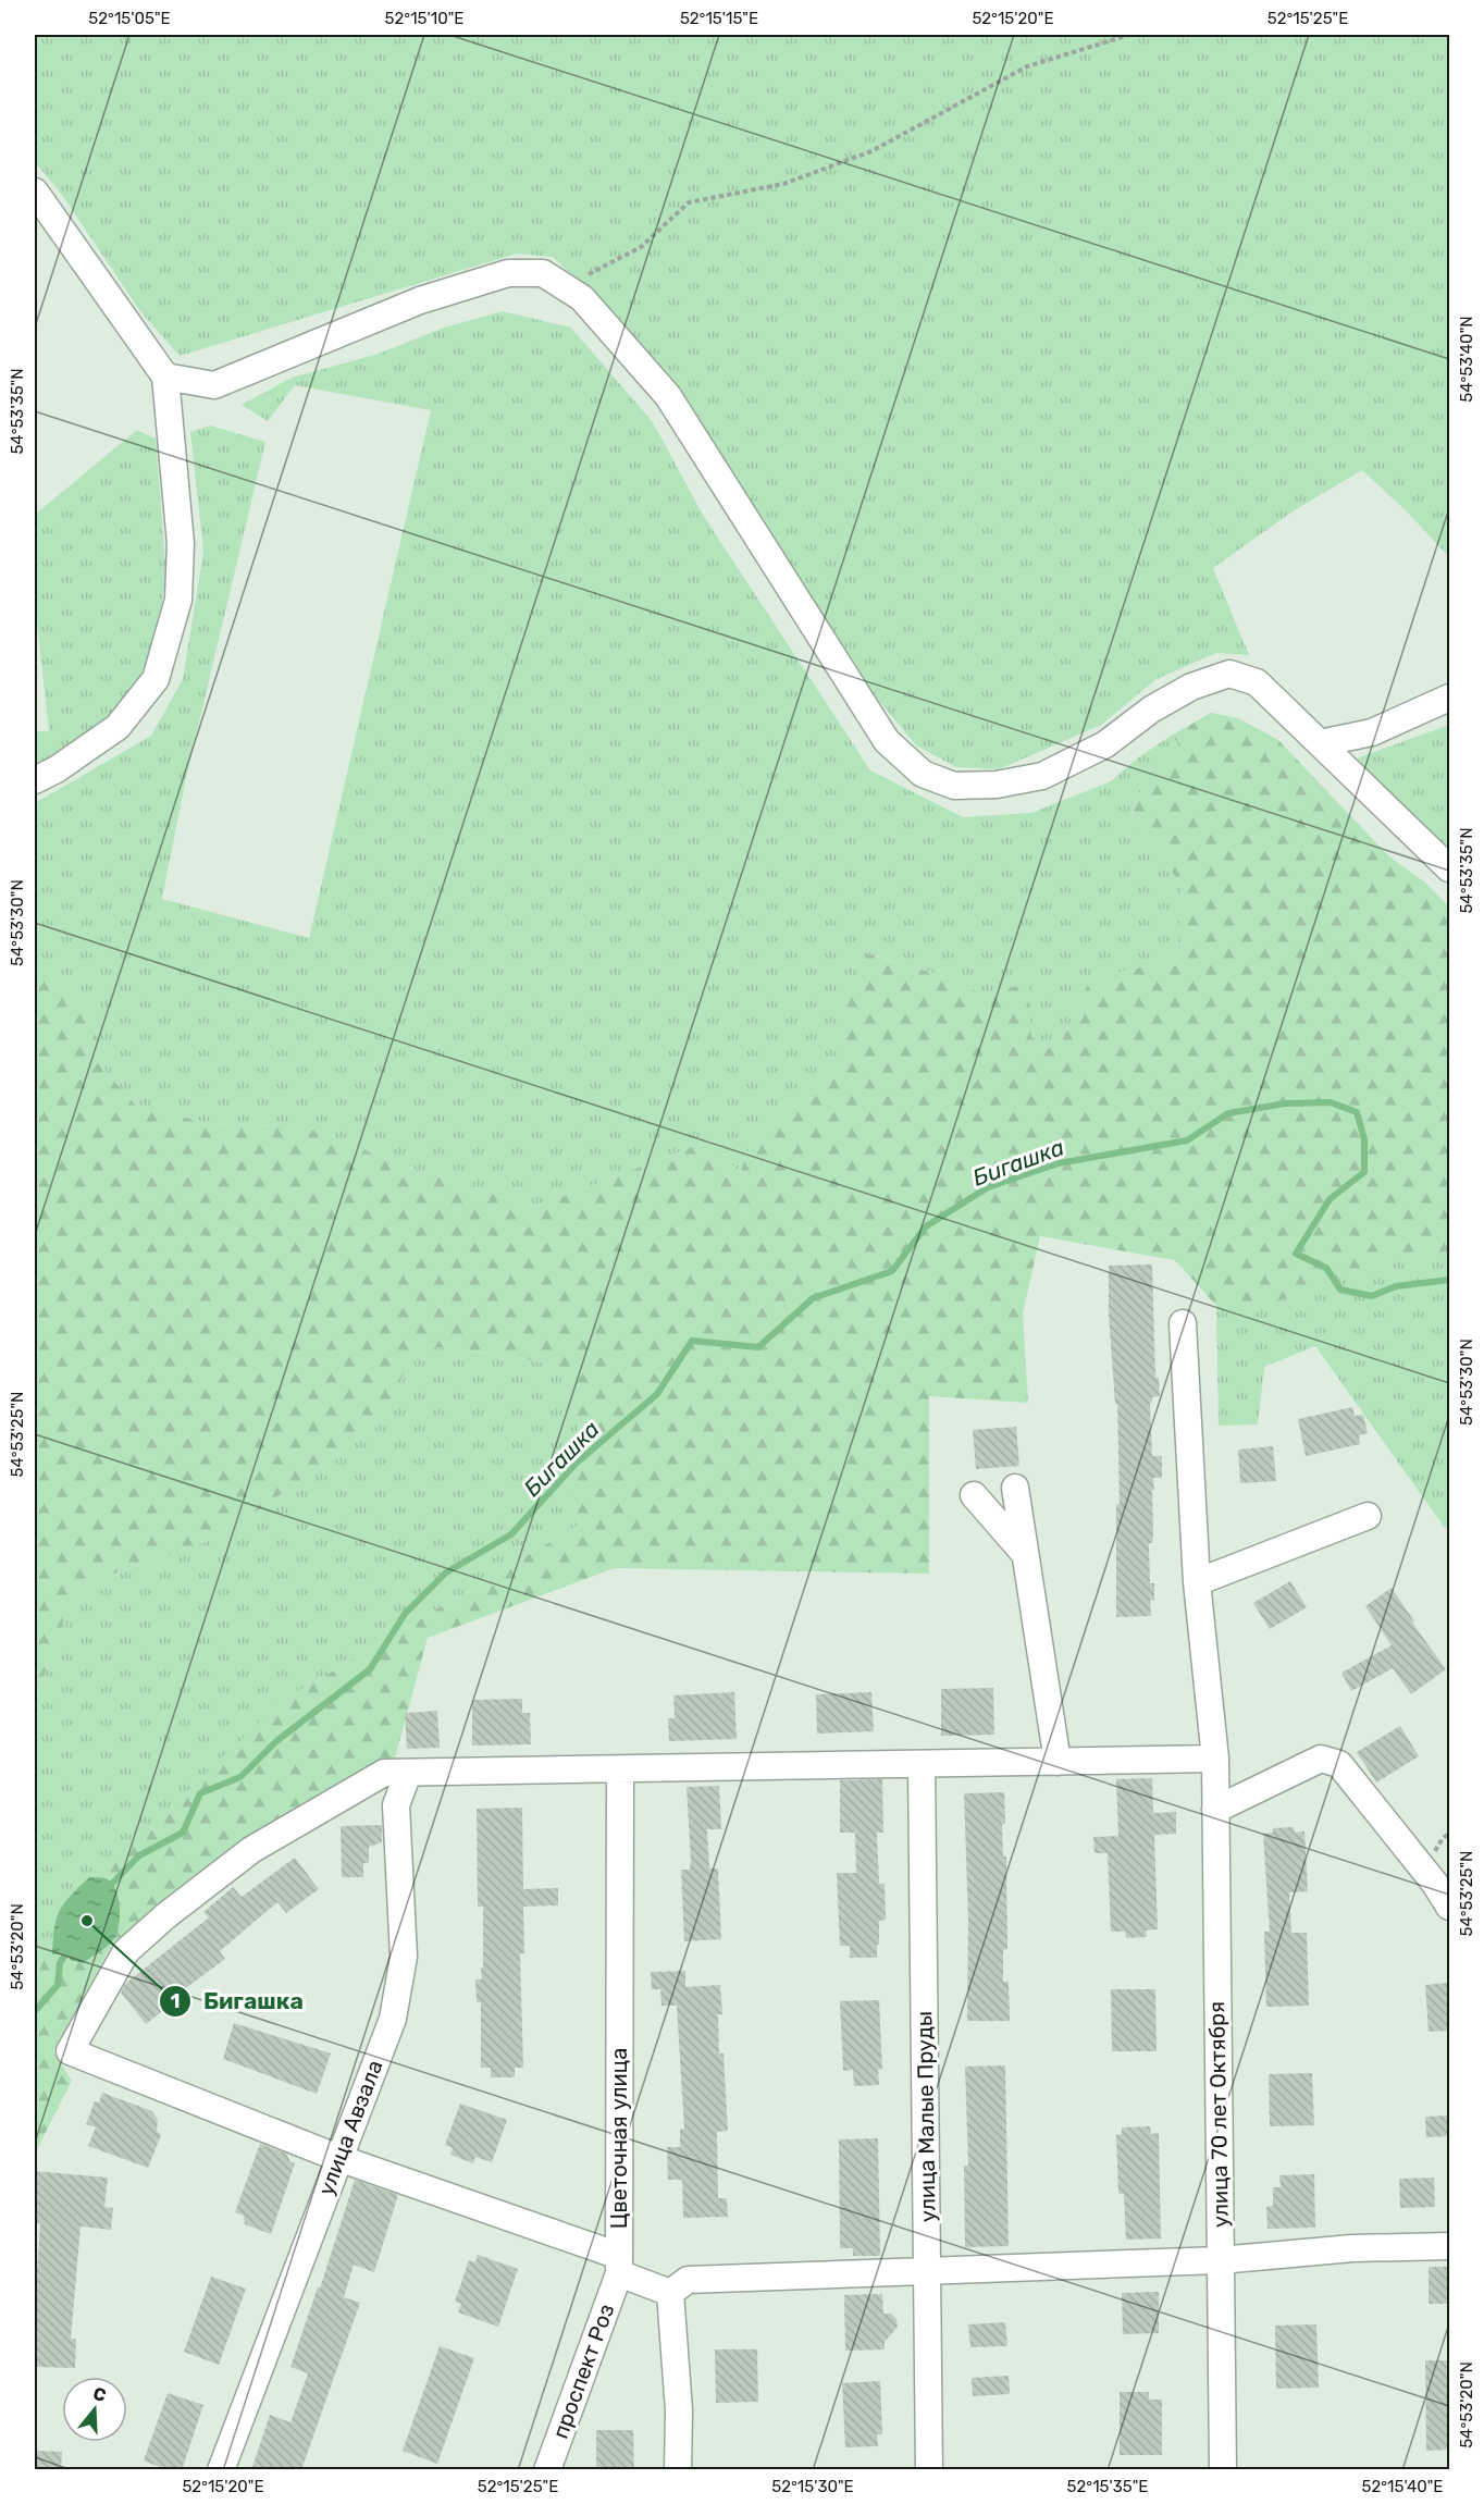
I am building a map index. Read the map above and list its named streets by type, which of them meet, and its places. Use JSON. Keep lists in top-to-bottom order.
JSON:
{
  "streets": {
    "street": [
      "улица 70 лет Октября",
      "улица Малые Пруды",
      "улица Авзала",
      "Цветочная улица",
      "проспект Роз"
    ]
  },
  "crossings": [
    ["Цветочная улица", "проспект Роз"]
  ],
  "water": ["Бигашка"],
  "places": ["Бигашка"],
  "north": "top",
  "coordinates": [
    "52°15'05\"E",
    "52°15'10\"E",
    "52°15'15\"E",
    "52°15'20\"E",
    "52°15'25\"E",
    "54°53'40\"N",
    "54°53'35\"N",
    "54°53'30\"N",
    "54°53'25\"N",
    "54°53'20\"N",
    "52°15'30\"E",
    "52°15'35\"E",
    "52°15'40\"E"
  ]
}
